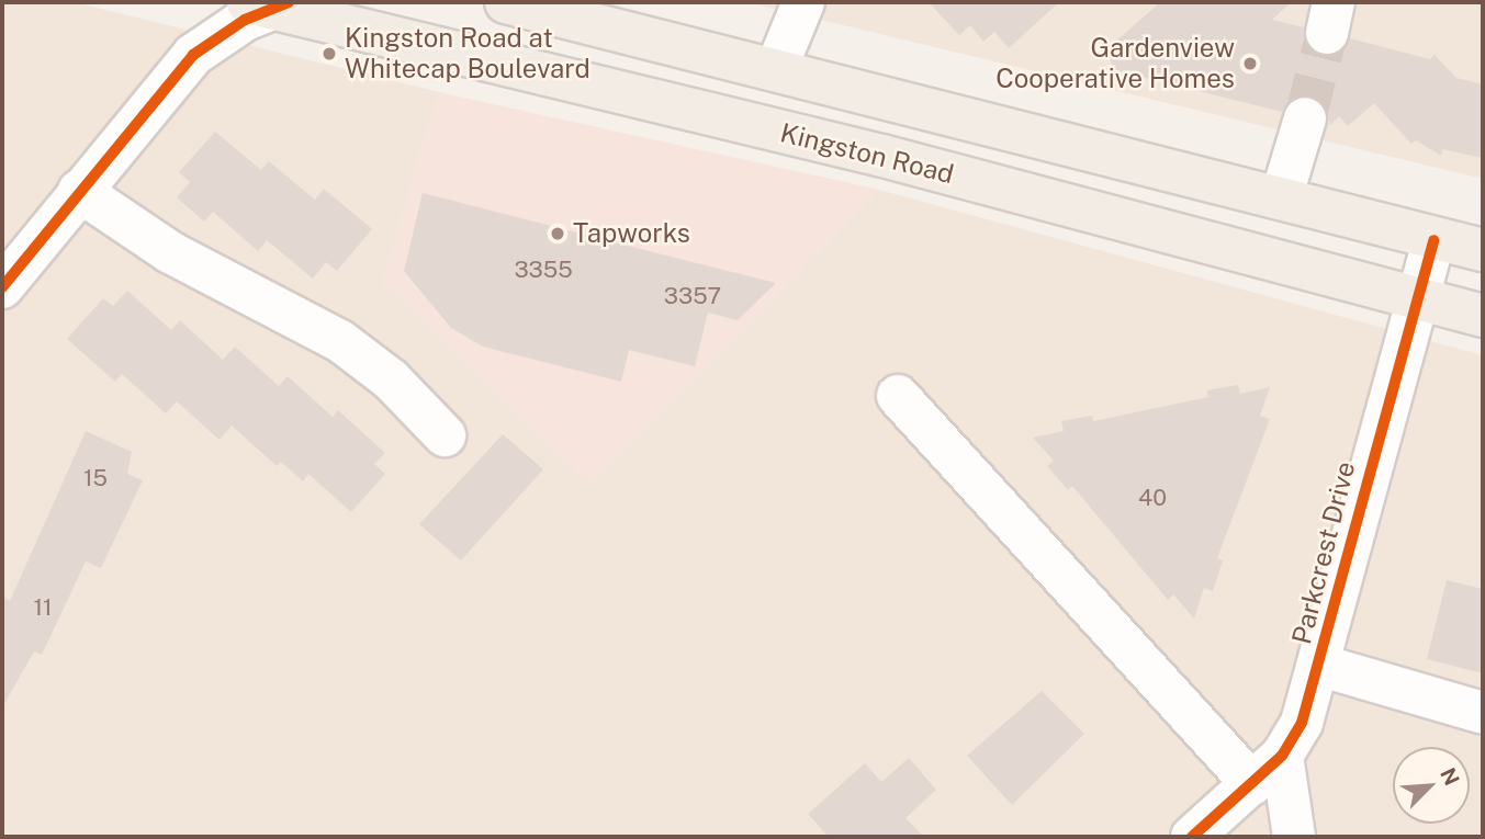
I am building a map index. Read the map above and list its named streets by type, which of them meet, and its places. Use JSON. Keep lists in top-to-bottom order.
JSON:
{
  "streets": {
    "main road": ["Kingston Road"],
    "street": ["Parkcrest Drive"]
  },
  "crossings": [
    ["Kingston Road", "Parkcrest Drive"]
  ],
  "places": ["Kingston Road at Whitecap Boulevard", "Gardenview Cooperative Homes", "Tapworks"],
  "house_numbers": [
    "3355",
    "3357",
    "15",
    "40",
    "11"
  ],
  "north": "top right"
}
